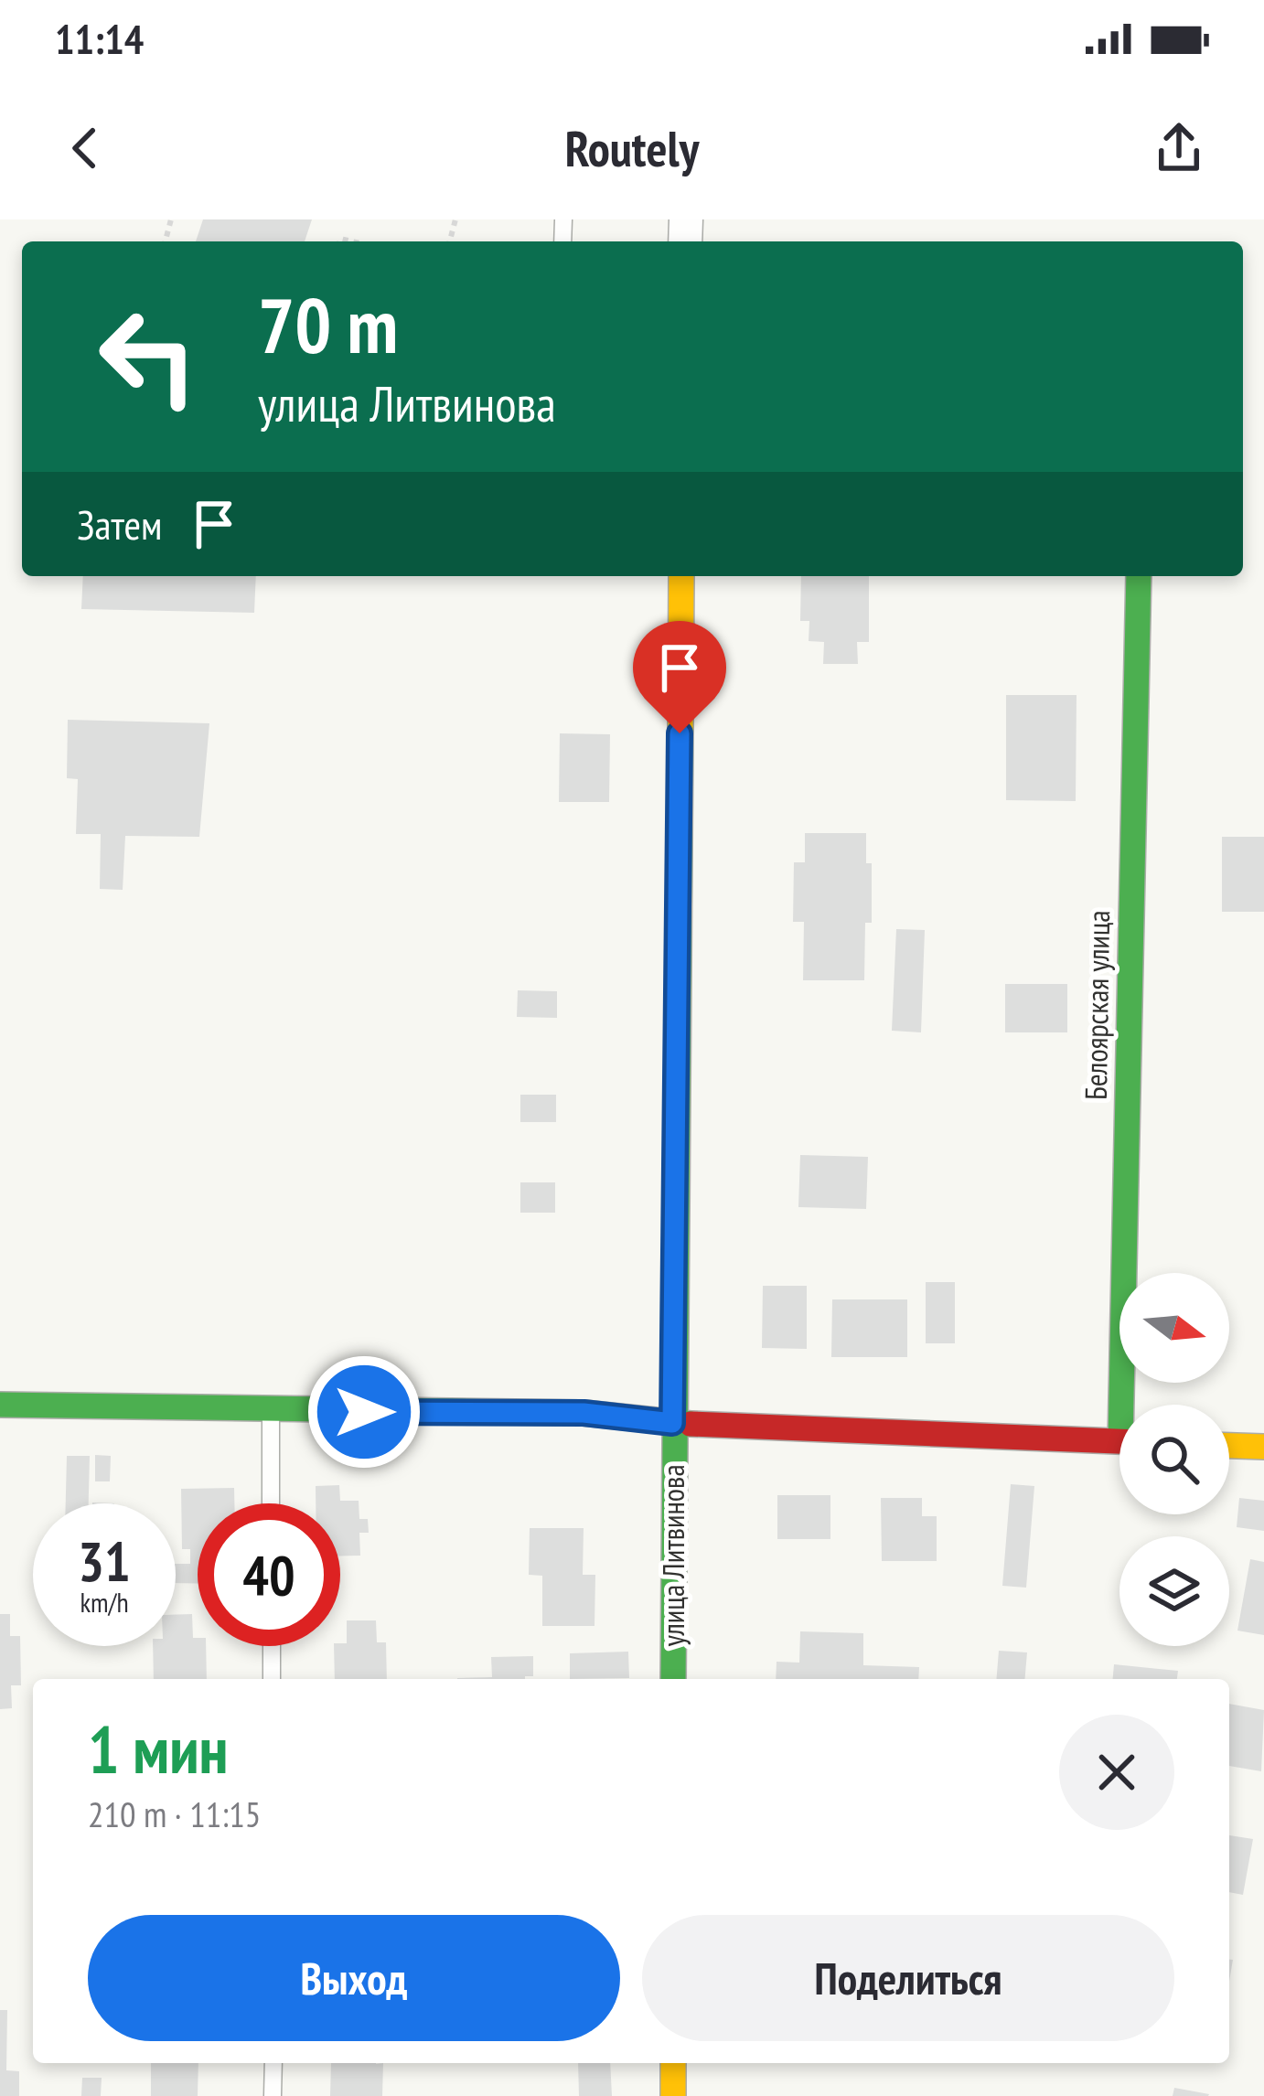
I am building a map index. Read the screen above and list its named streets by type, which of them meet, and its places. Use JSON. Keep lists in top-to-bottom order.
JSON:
{
  "streets": {
    "street": ["Белоярская улица", "улица Литвинова"]
  },
  "crossings": [
    ["Белоярская улица", "улица Литвинова"]
  ],
  "north": "right",
  "page": {
    "status": "11:14",
    "header": "Routely",
    "turn": ["70 m", "улица Литвинова"],
    "then": "Затем",
    "speed": "31 km/h",
    "limit": "40",
    "heading": ["1 мин", "210 m · 11:15"],
    "buttons": ["Выход", "Поделиться"]
  }
}
